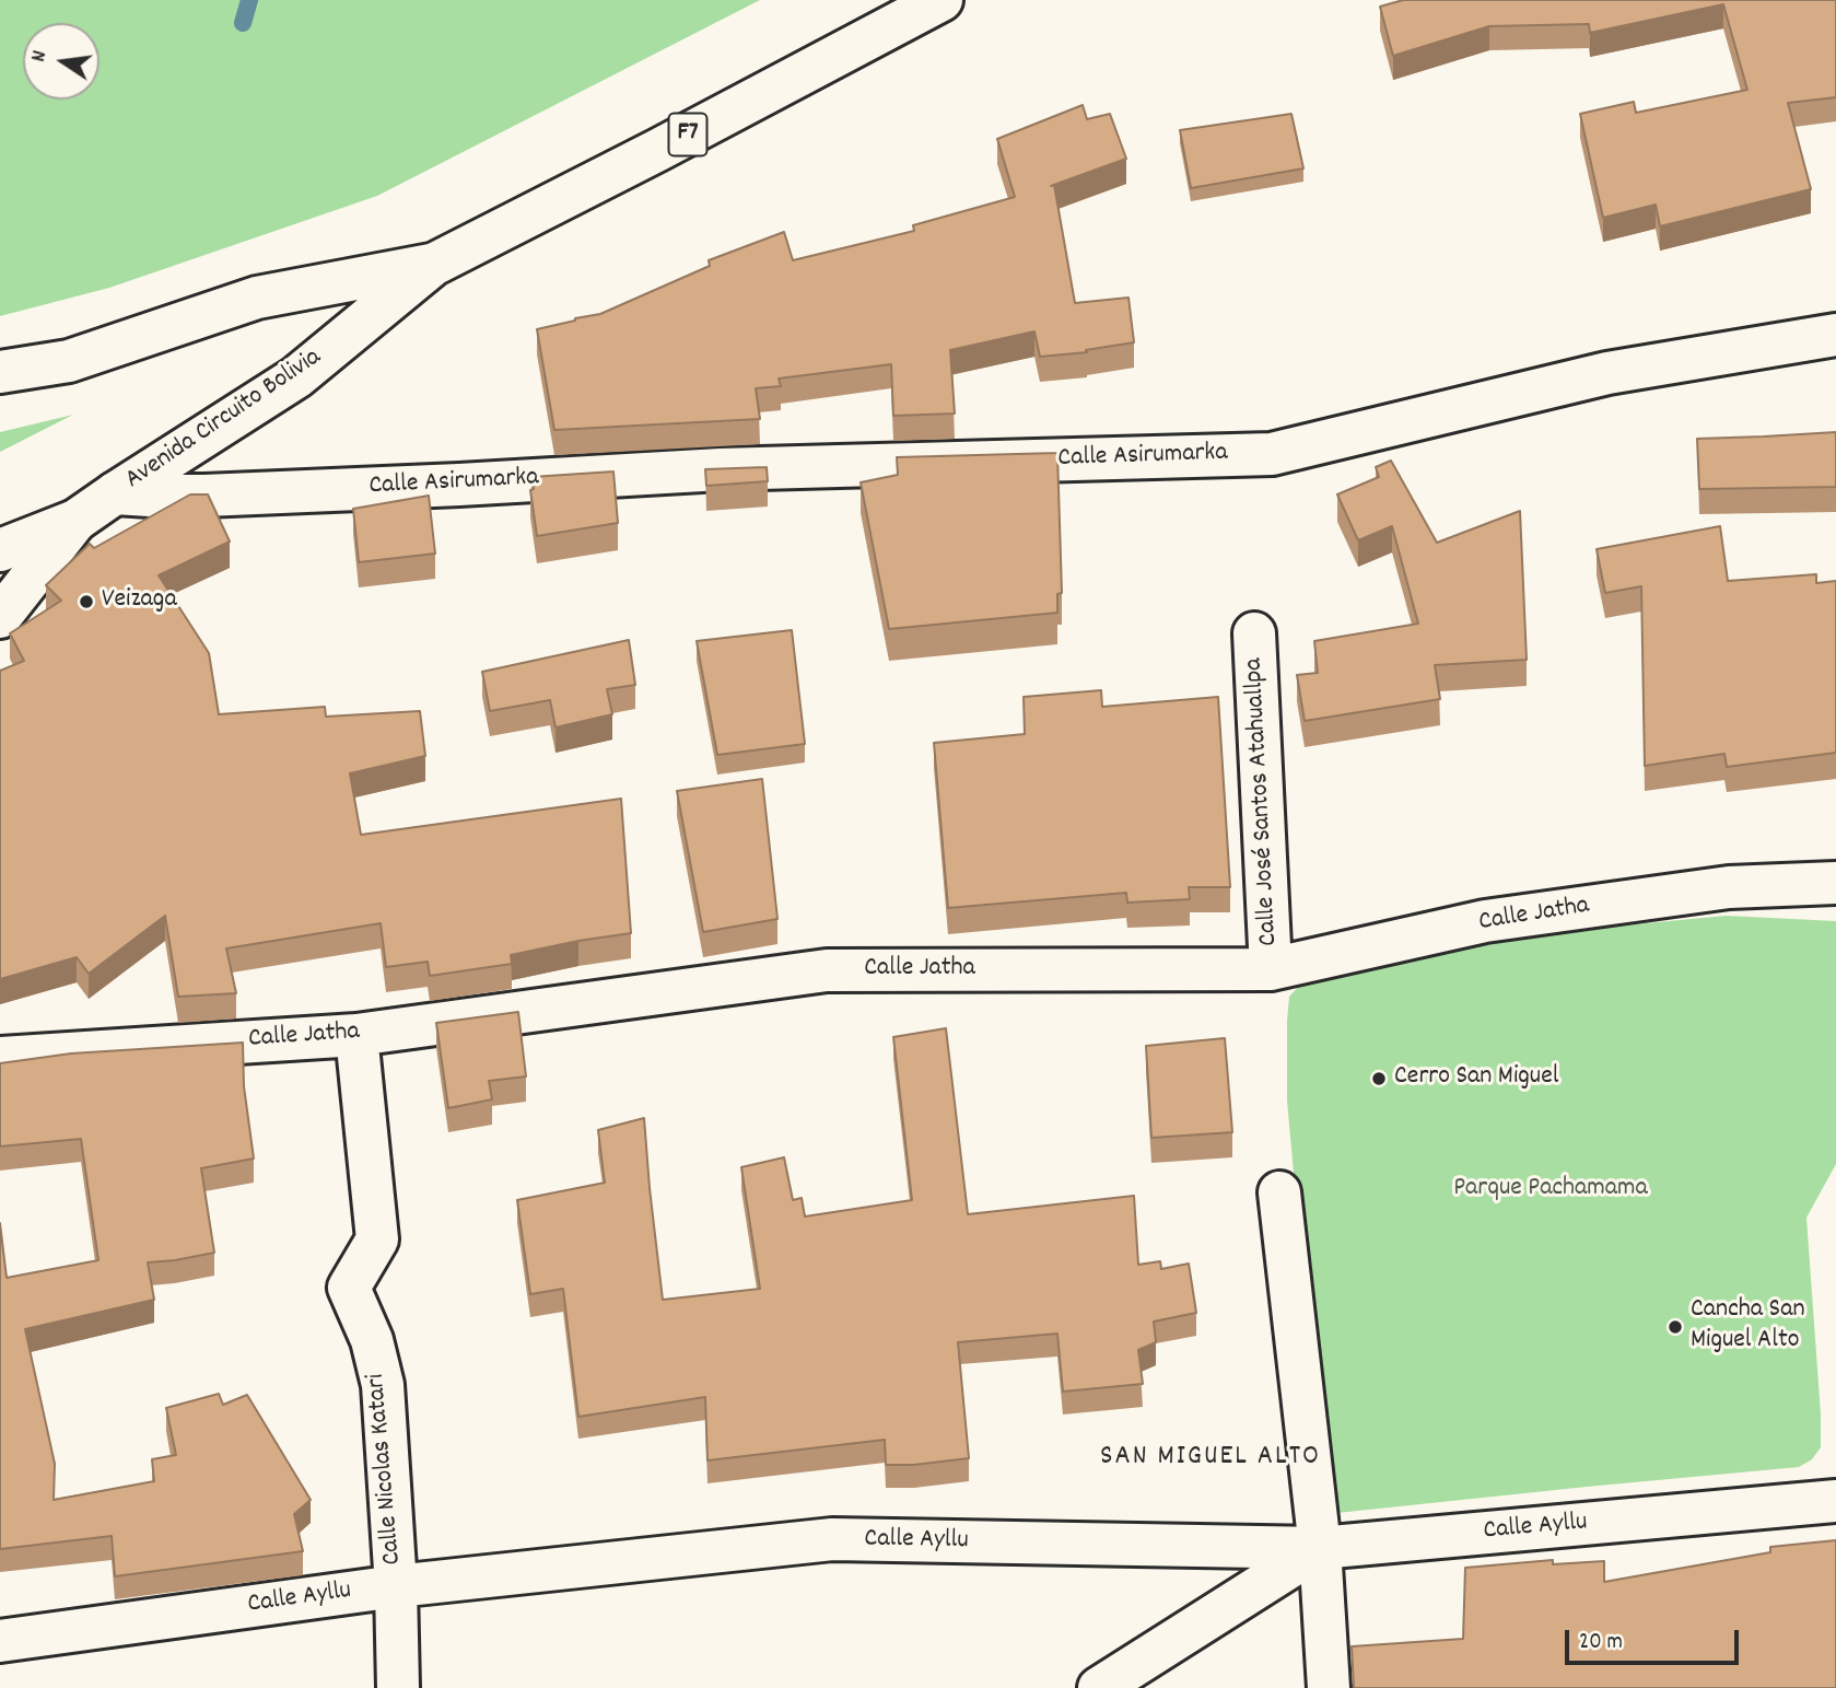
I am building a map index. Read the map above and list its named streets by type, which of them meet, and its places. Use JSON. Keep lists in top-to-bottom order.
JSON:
{
  "streets": {
    "main road": [
      "F7",
      "Avenida Circuito Bolivia",
      "Calle Asirumarka",
      "Calle José Santos Atahuallpa",
      "Calle Jatha",
      "Calle Nicolas Katari",
      "Calle Ayllu"
    ]
  },
  "crossings": [
    ["Avenida Circuito Bolivia", "Calle Asirumarka"],
    ["Calle José Santos Atahuallpa", "Calle Jatha"],
    ["Calle Jatha", "Calle Nicolas Katari"],
    ["Calle Nicolas Katari", "Calle Ayllu"]
  ],
  "districts": ["SAN MIGUEL ALTO"],
  "parks": ["Parque Pachamama"],
  "places": ["Veizaga", "Cerro San Miguel", "Cancha San Miguel Alto"],
  "scale_bar": "20 m",
  "north": "left"
}
